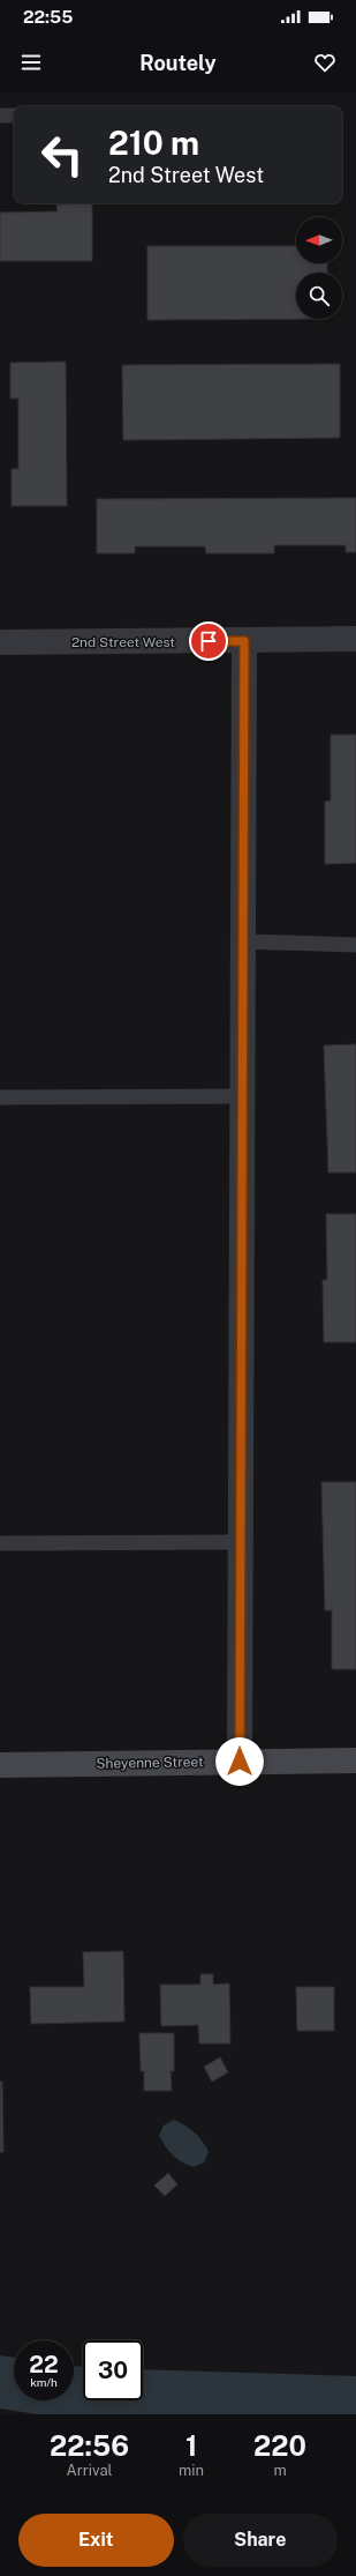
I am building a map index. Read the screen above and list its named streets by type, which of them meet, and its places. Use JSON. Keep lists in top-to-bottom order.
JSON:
{
  "streets": {
    "main road": ["Sheyenne Street"],
    "street": ["2nd Street West"]
  },
  "north": "left",
  "page": {
    "status": "22:55",
    "header": "Routely",
    "turn": ["210 m", "2nd Street West"],
    "speed": "22 km/h",
    "limit": "30",
    "eta": [
      "22:56",
      "Arrival",
      "1",
      "min",
      "220",
      "m"
    ],
    "buttons": ["Exit", "Share"]
  }
}
